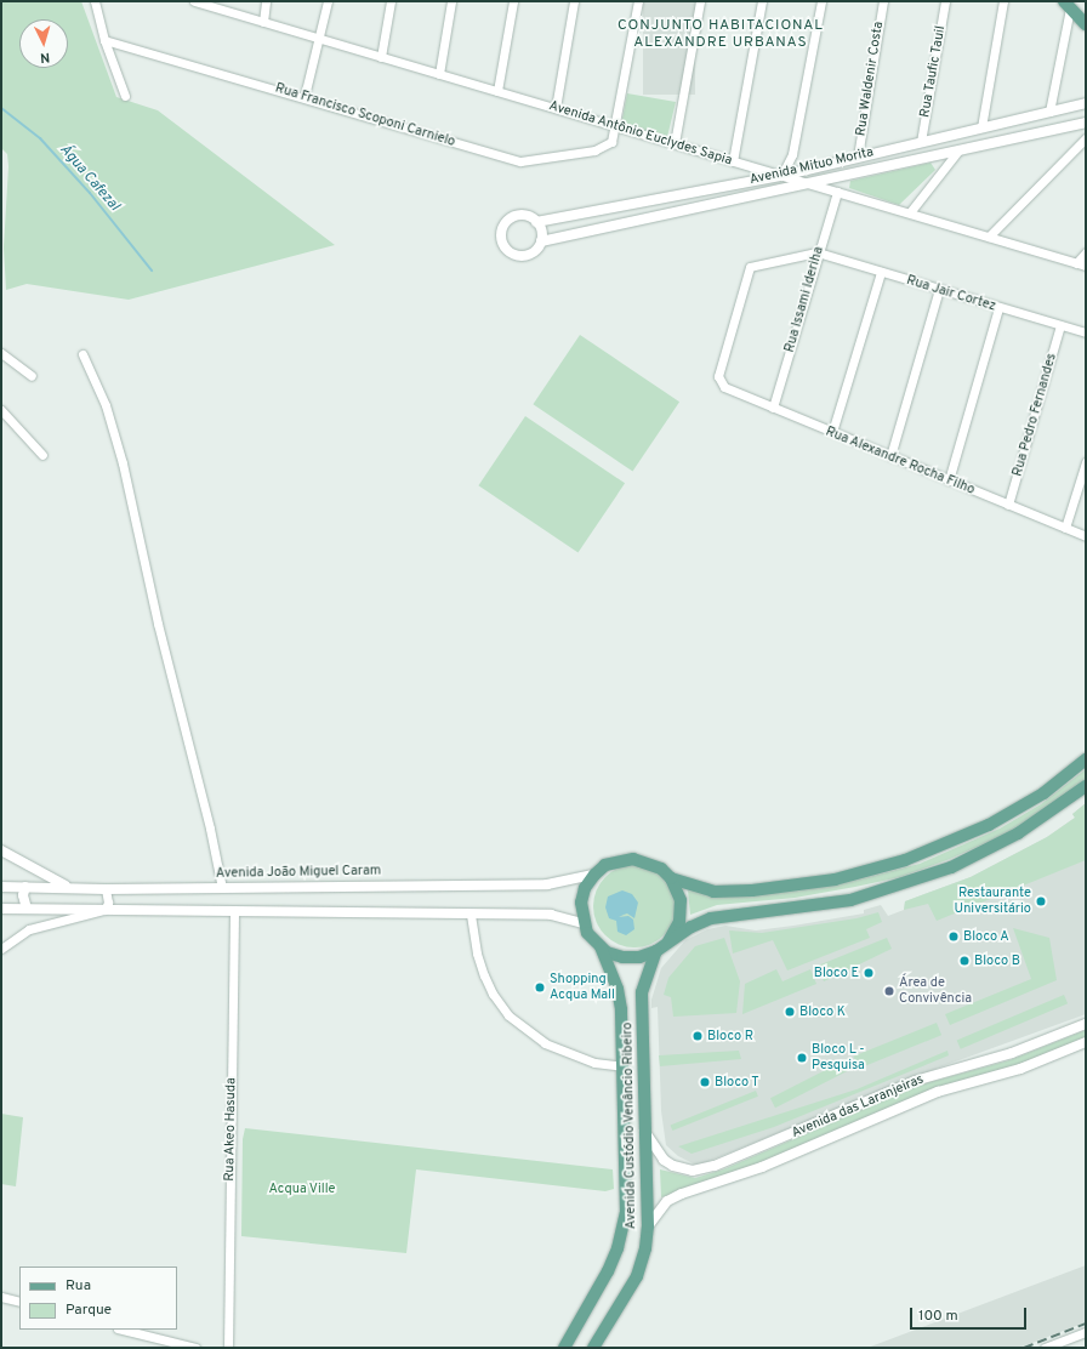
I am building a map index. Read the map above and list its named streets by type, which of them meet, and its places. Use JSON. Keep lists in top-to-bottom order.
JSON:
{
  "streets": {
    "main road": ["Avenida Custódio Venâncio Ribeiro"],
    "street": [
      "Rua Taufic Tauil",
      "Rua Waldenir Costa",
      "Rua Francisco Scoponi Carnielo",
      "Avenida Antônio Euclydes Sapia",
      "Avenida Mituo Morita",
      "Rua Jair Cortez",
      "Rua Issami Ideriha",
      "Rua Pedro Fernandes",
      "Rua Alexandre Rocha Filho",
      "Avenida João Miguel Caram",
      "Avenida das Laranjeiras",
      "Rua Akeo Hasuda"
    ]
  },
  "crossings": [
    ["Rua Taufic Tauil", "Avenida Mituo Morita"],
    ["Rua Waldenir Costa", "Avenida Mituo Morita"],
    ["Rua Francisco Scoponi Carnielo", "Avenida Antônio Euclydes Sapia"],
    ["Avenida Antônio Euclydes Sapia", "Avenida Mituo Morita"],
    ["Avenida Antônio Euclydes Sapia", "Rua Issami Ideriha"],
    ["Rua Jair Cortez", "Rua Issami Ideriha"],
    ["Rua Jair Cortez", "Rua Pedro Fernandes"],
    ["Rua Jair Cortez", "Rua Alexandre Rocha Filho"],
    ["Rua Issami Ideriha", "Rua Alexandre Rocha Filho"],
    ["Rua Pedro Fernandes", "Rua Alexandre Rocha Filho"],
    ["Avenida João Miguel Caram", "Avenida Custódio Venâncio Ribeiro"],
    ["Avenida das Laranjeiras", "Avenida Custódio Venâncio Ribeiro"]
  ],
  "districts": ["CONJUNTO HABITACIONAL ALEXANDRE URBANAS"],
  "water": ["Água Cafezal"],
  "parks": ["Acqua Ville"],
  "places": [
    "Restaurante Universitário",
    "Bloco A",
    "Bloco B",
    "Bloco E",
    "Shopping Acqua Mall",
    "Área de Convivência",
    "Bloco K",
    "Bloco R",
    "Bloco L - Pesquisa",
    "Bloco T"
  ],
  "legend": ["Rua", "Parque"],
  "scale_bar": "100 m",
  "north": "bottom"
}
